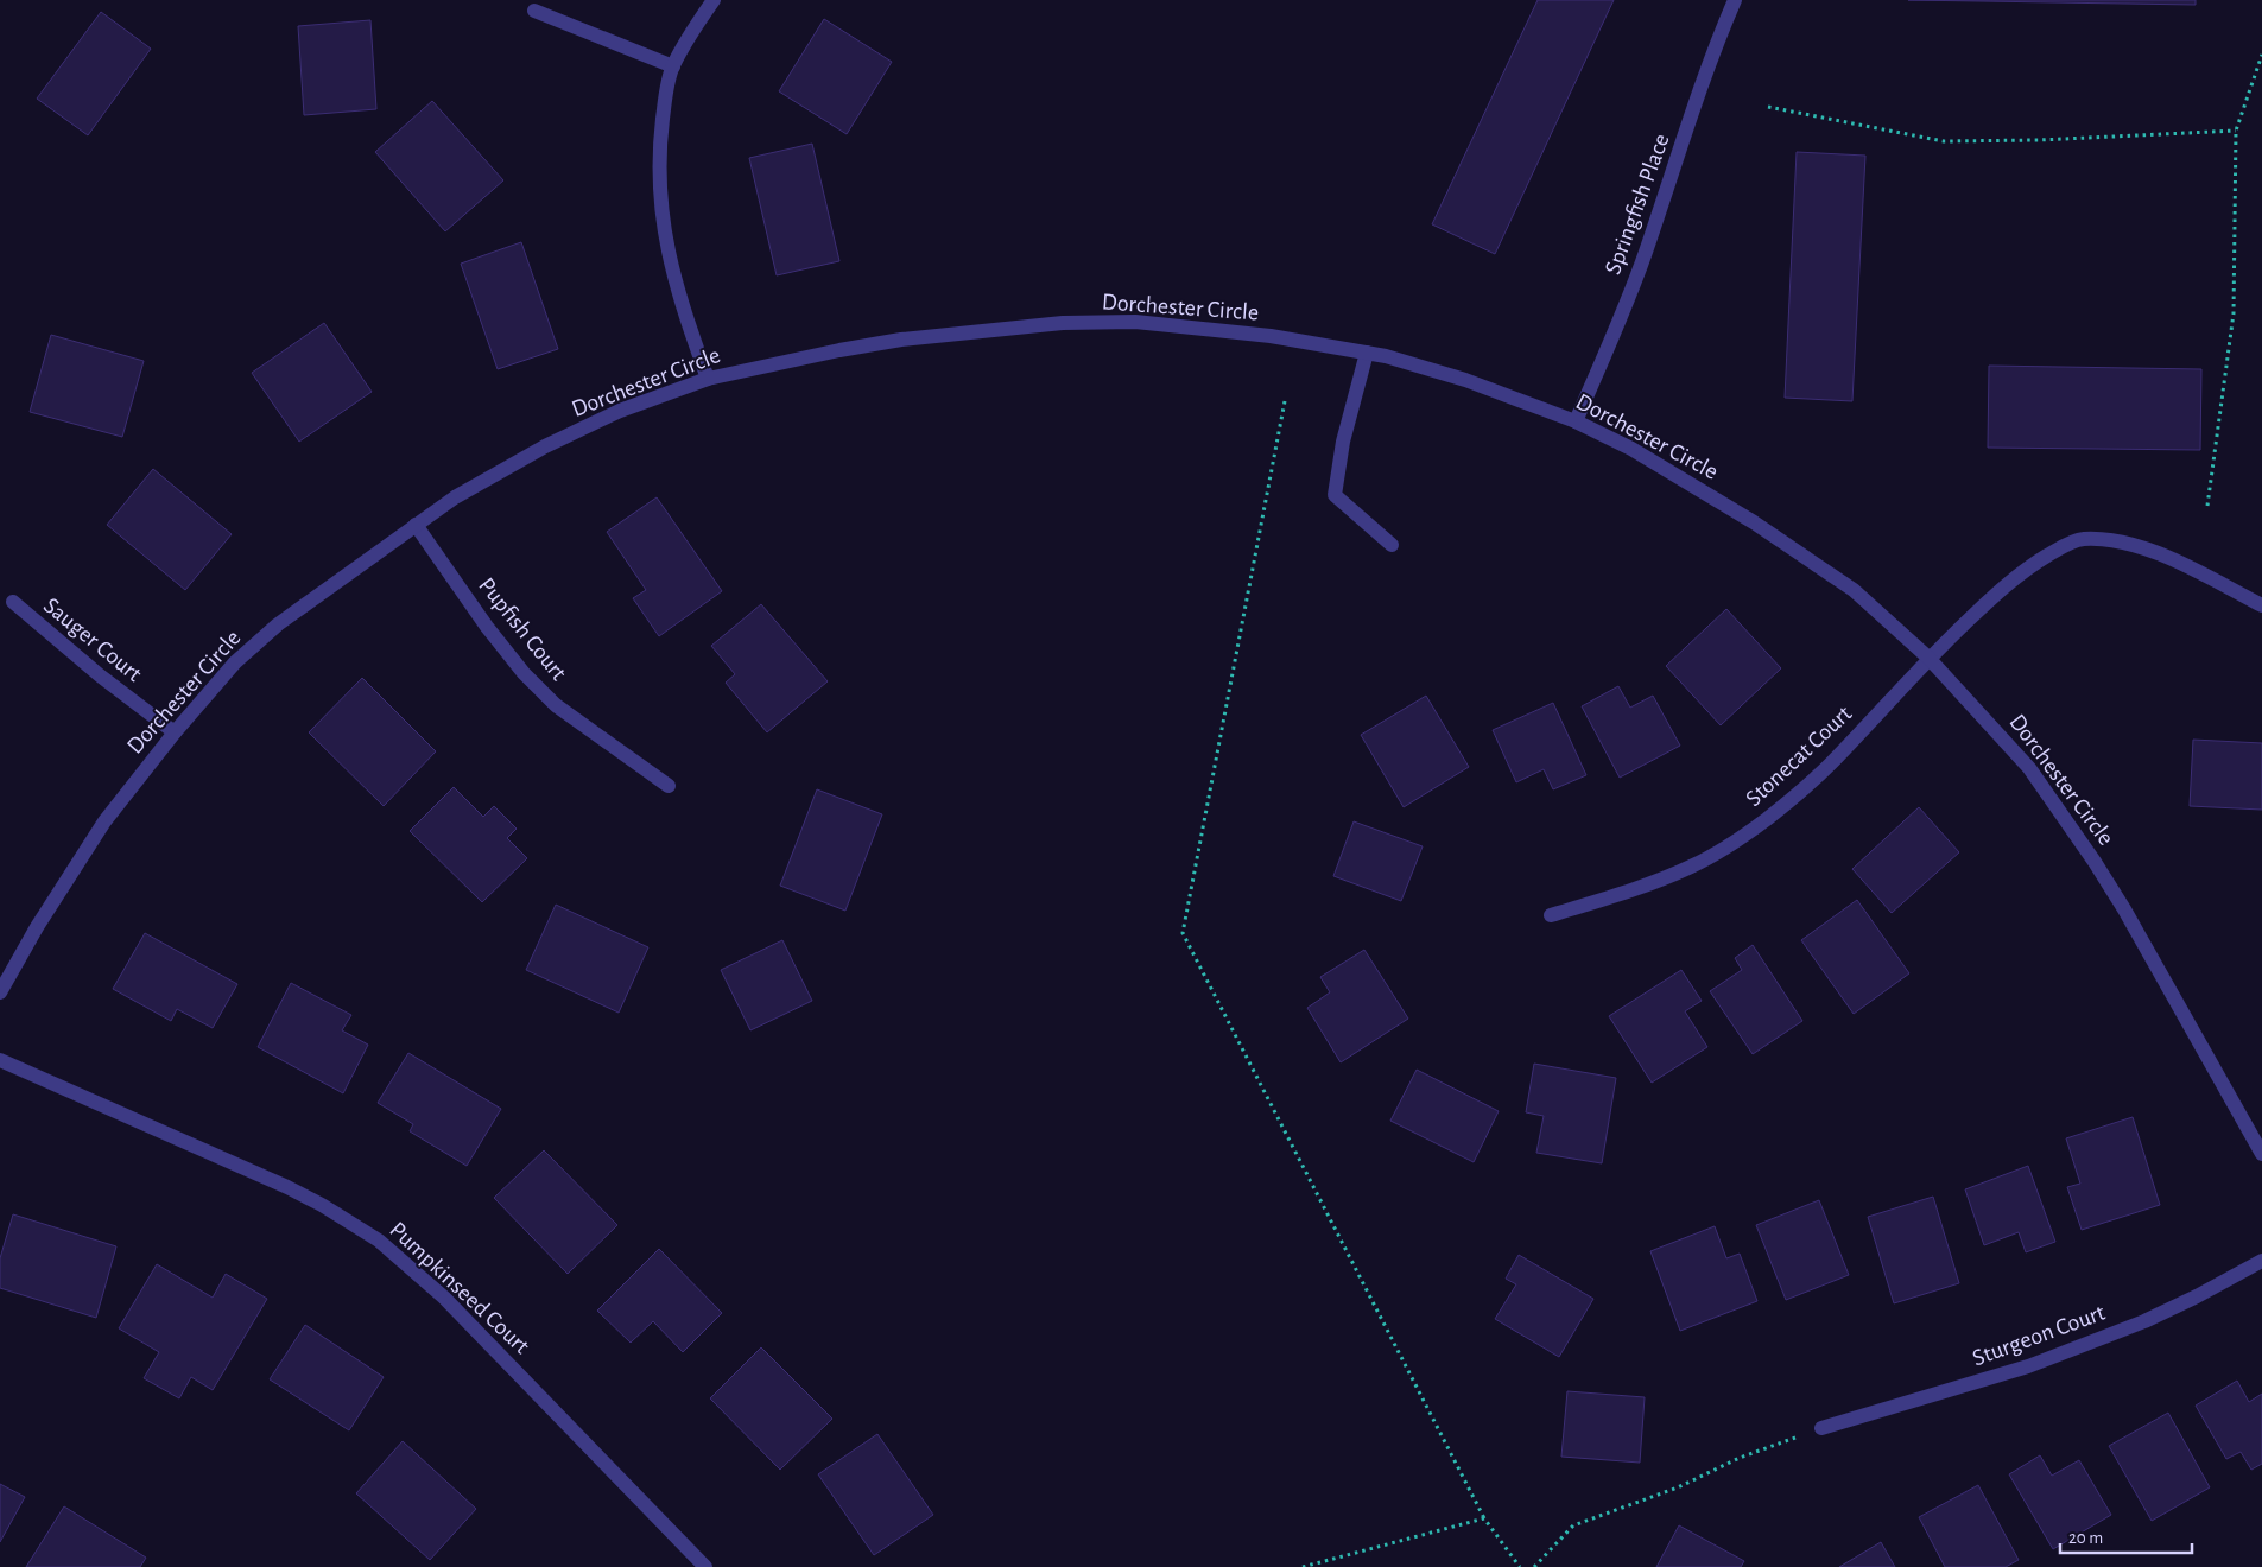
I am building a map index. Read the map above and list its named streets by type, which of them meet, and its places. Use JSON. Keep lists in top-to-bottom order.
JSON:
{
  "streets": {
    "street": [
      "Springfish Place",
      "Dorchester Circle",
      "Pupfish Court",
      "Sauger Court",
      "Stonecat Court",
      "Pumpkinseed Court",
      "Sturgeon Court"
    ]
  },
  "crossings": [
    ["Springfish Place", "Dorchester Circle"],
    ["Dorchester Circle", "Pupfish Court"],
    ["Dorchester Circle", "Sauger Court"],
    ["Dorchester Circle", "Stonecat Court"]
  ],
  "scale_bar": "20 m"
}
